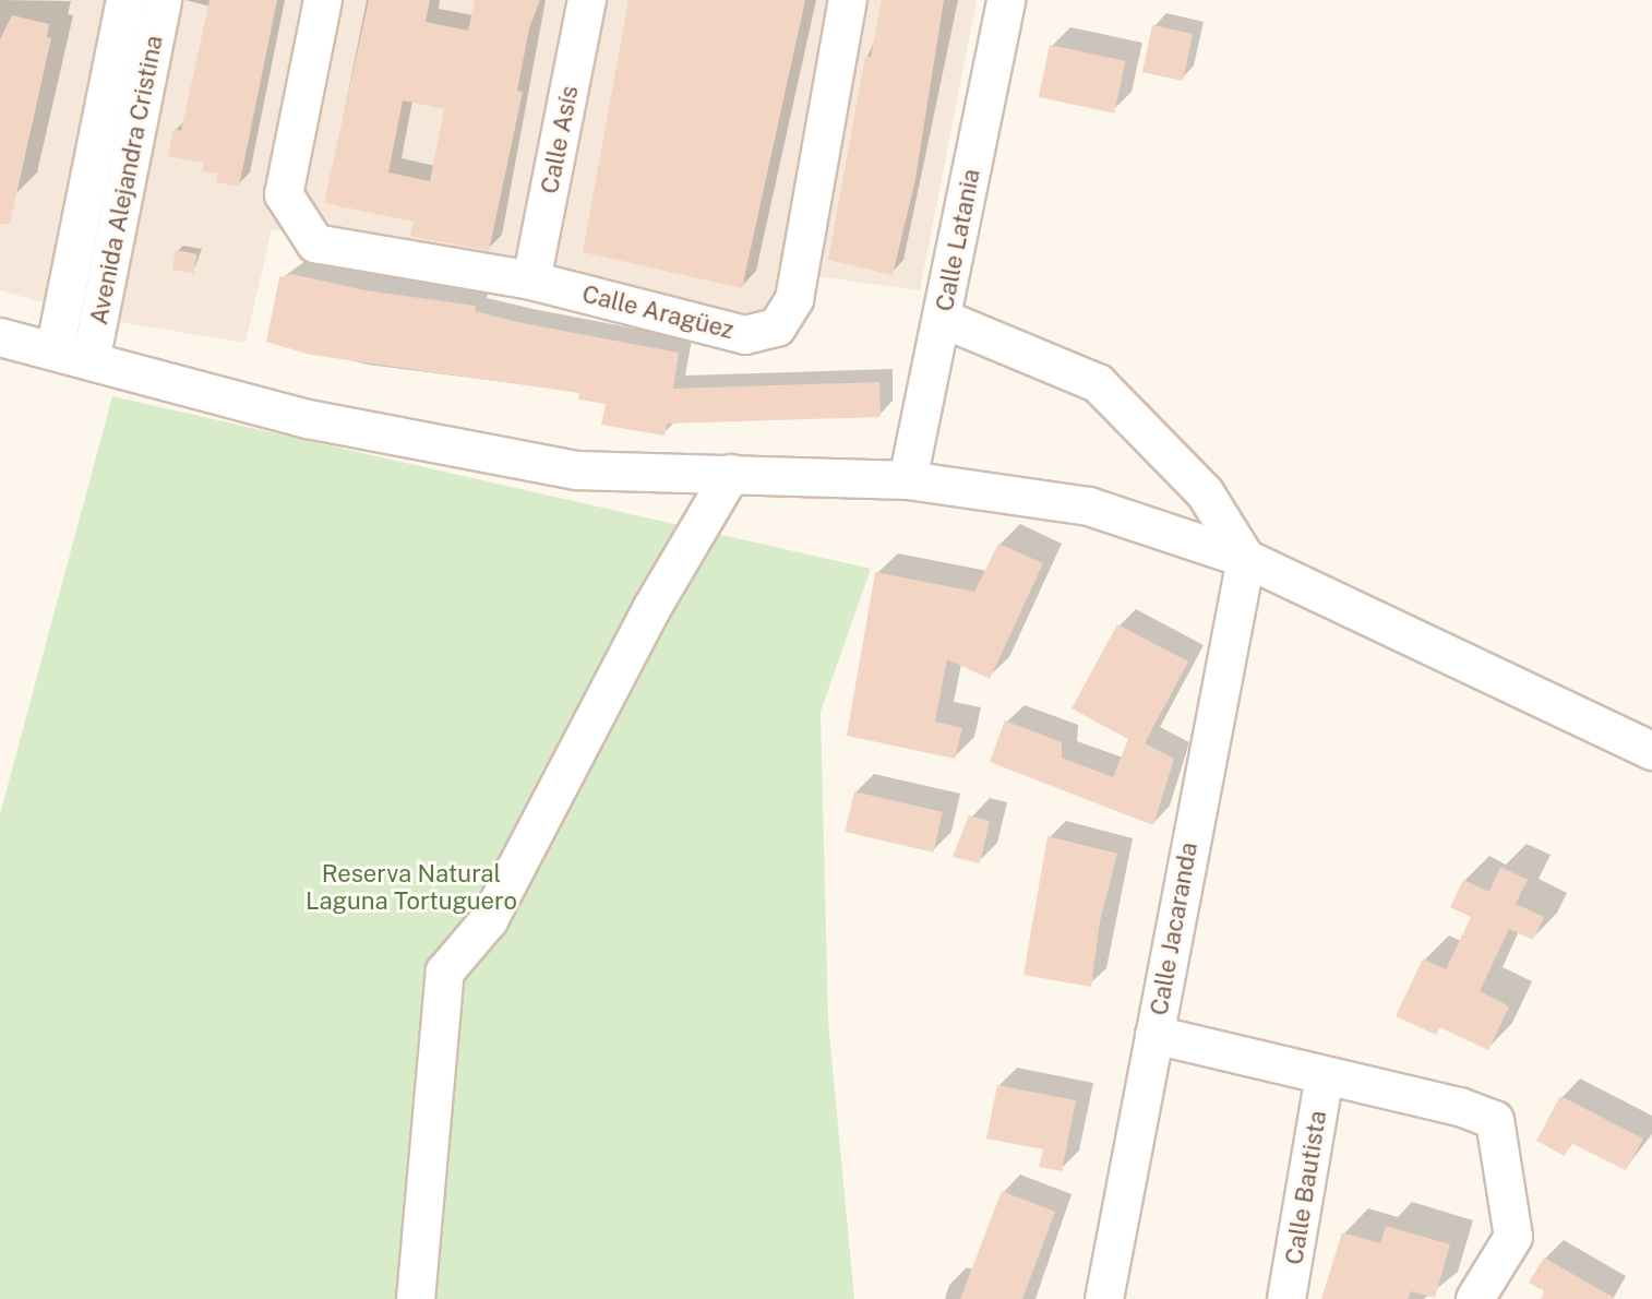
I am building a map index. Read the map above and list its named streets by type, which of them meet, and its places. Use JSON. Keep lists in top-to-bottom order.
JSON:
{
  "streets": {
    "street": [
      "Calle Asís",
      "Avenida Alejandra Cristina",
      "Calle Latania",
      "Calle Aragüez",
      "Calle Jacaranda",
      "Calle Bautista"
    ]
  },
  "crossings": [
    ["Calle Asís", "Calle Aragüez"],
    ["Calle Jacaranda", "Calle Bautista"]
  ],
  "parks": ["Reserva Natural Laguna Tortuguero"]
}
